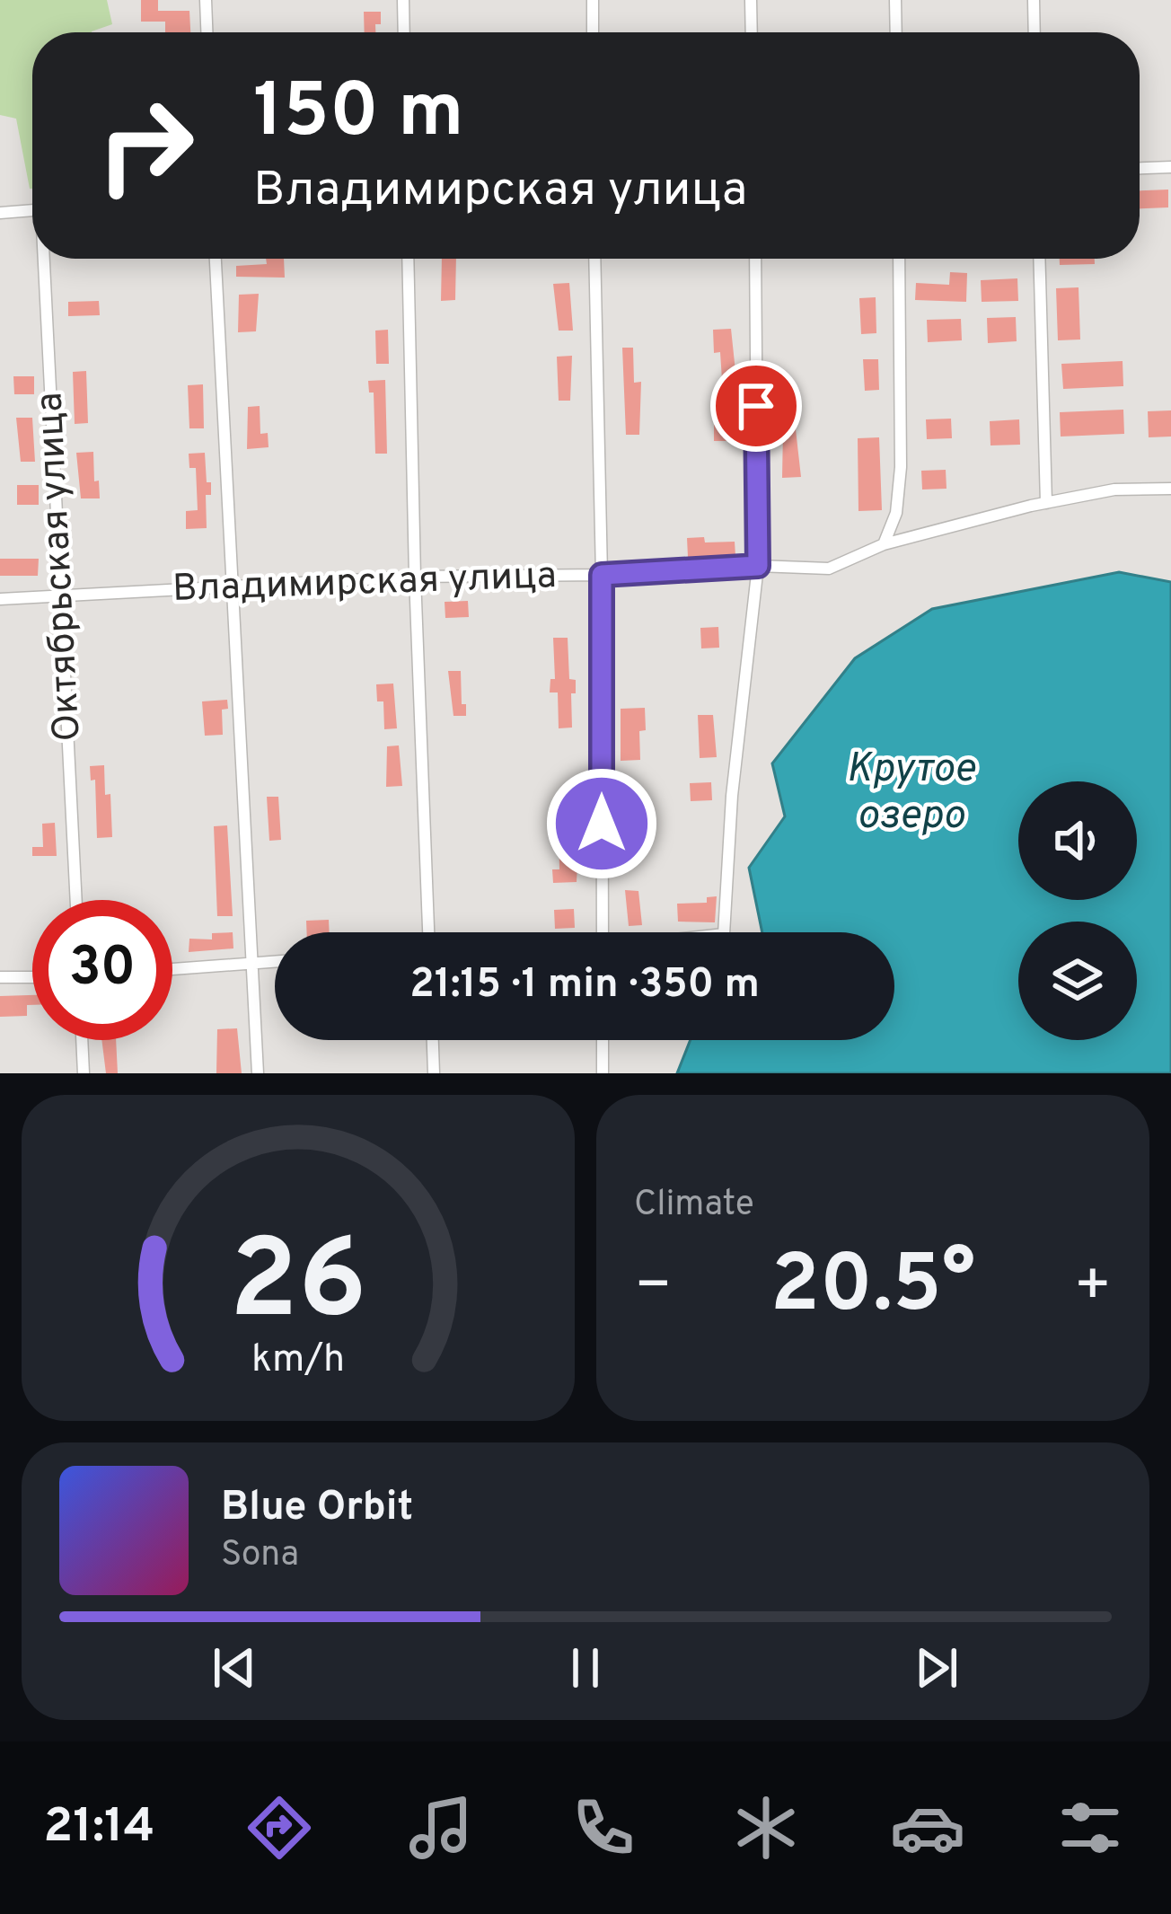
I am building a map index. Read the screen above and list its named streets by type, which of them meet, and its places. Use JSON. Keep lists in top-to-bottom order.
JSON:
{
  "streets": {
    "street": ["Октябрьская улица", "Владимирская улица"]
  },
  "crossings": [
    ["Октябрьская улица", "Владимирская улица"]
  ],
  "water": ["Крутое озеро"],
  "page": {
    "turn": ["150 m", "Владимирская улица"],
    "limit": "30",
    "trip": "21:15 · 1 min · 350 m",
    "tile": "Climate",
    "heat": ["−", "20.5°", "+"],
    "song": ["Blue Orbit", "Sona"],
    "tabs": "21:14",
    "gauge": ["26", "km/h"]
  }
}
